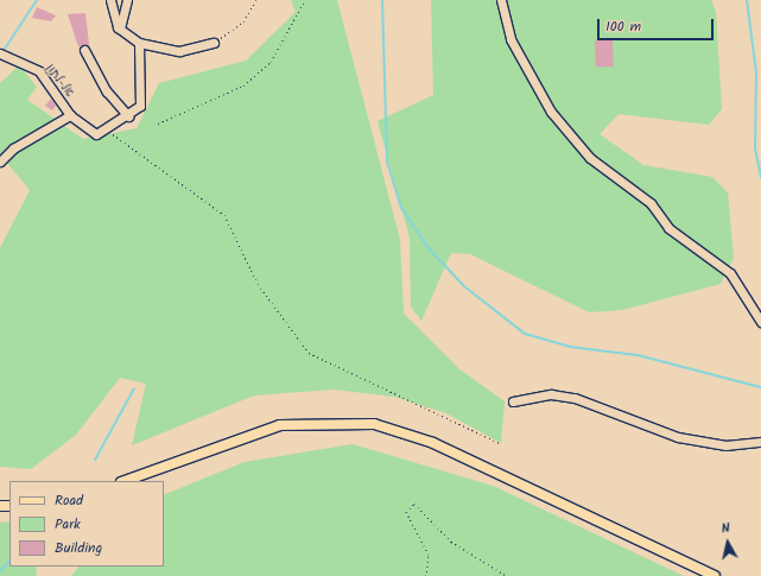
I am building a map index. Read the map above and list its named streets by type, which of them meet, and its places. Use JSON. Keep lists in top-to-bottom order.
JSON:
{
  "streets": {
    "street": ["אל-לתון"]
  },
  "legend": ["Road", "Park", "Building"],
  "scale_bar": "100 m",
  "north": "top"
}
